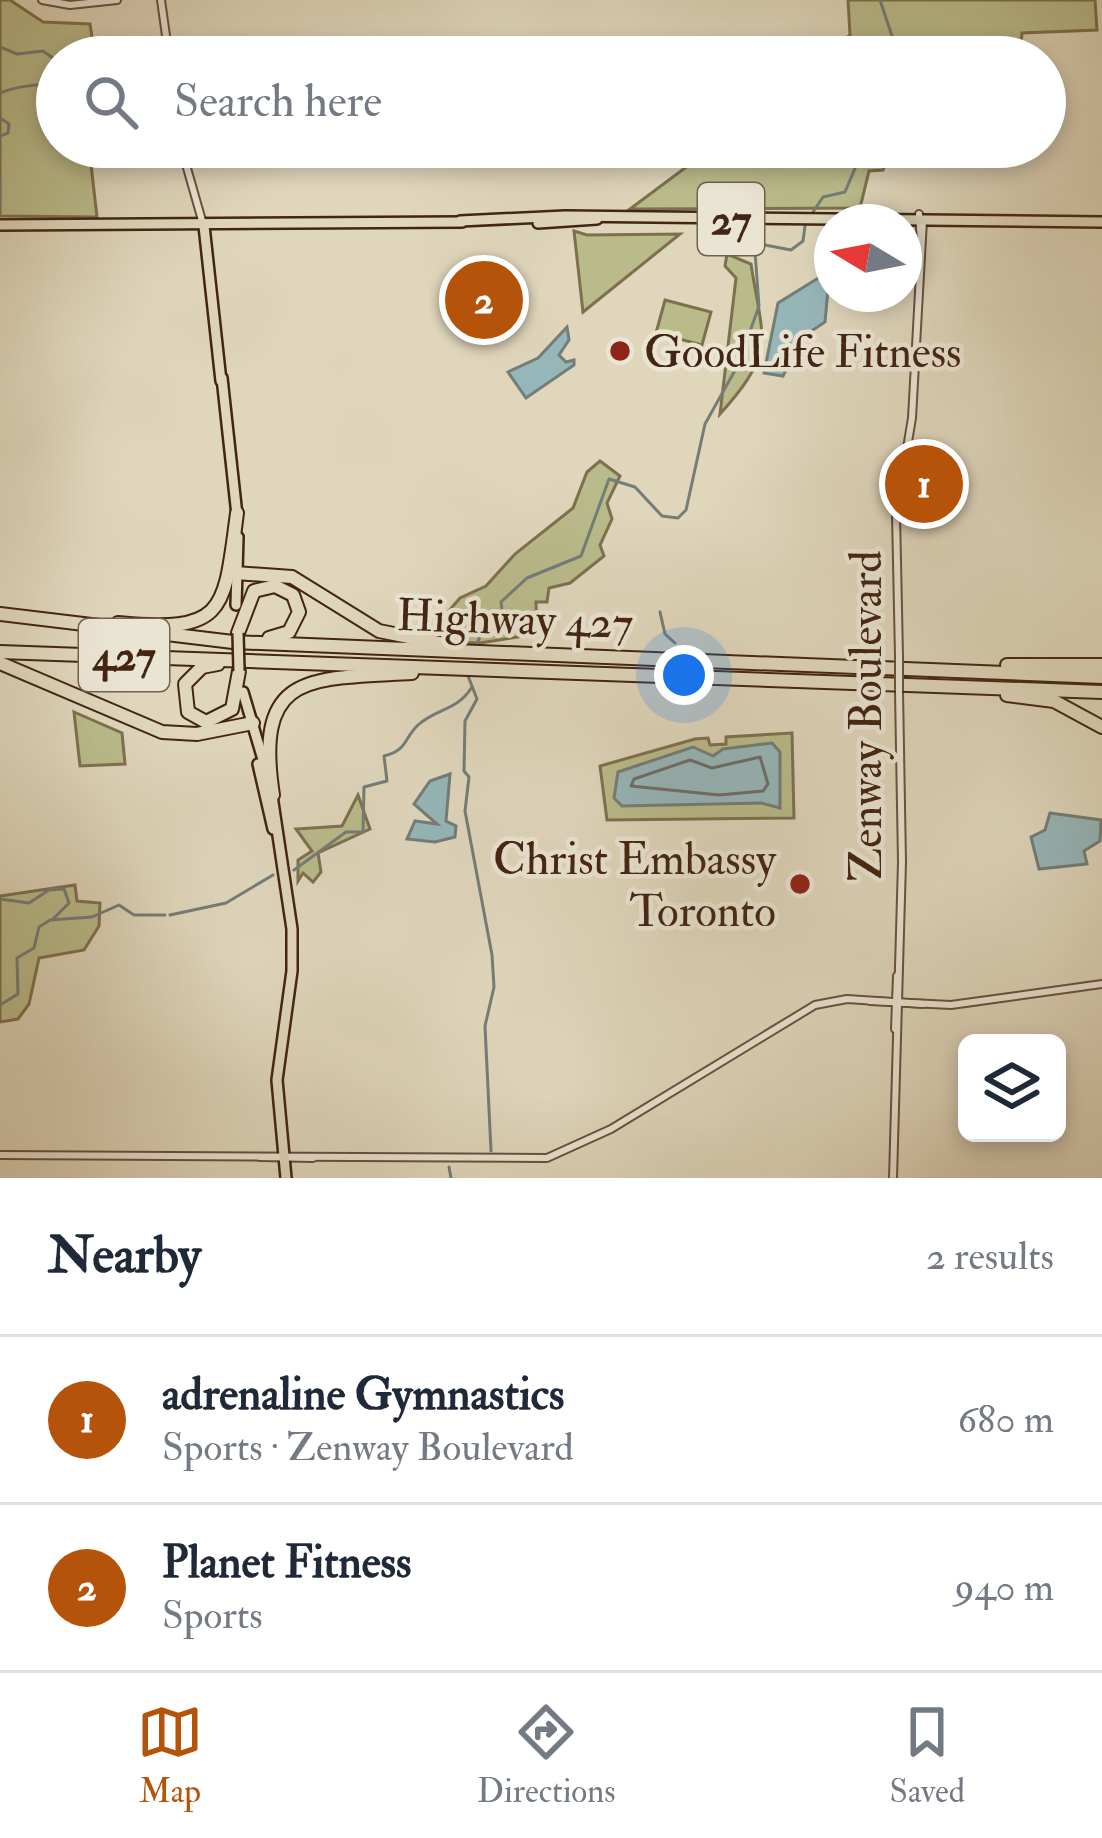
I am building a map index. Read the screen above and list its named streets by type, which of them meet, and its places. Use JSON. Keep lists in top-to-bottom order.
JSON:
{
  "streets": {
    "highway": ["Highway 427", "427"],
    "main road": ["27"],
    "street": ["Zenway Boulevard"]
  },
  "places": ["GoodLife Fitness", "Christ Embassy Toronto"],
  "north": "left",
  "page": {
    "search": "Search here",
    "pins": ["2", "1"],
    "heading": ["Nearby", "2 results"],
    "list": [
      {
        "mark": "1",
        "name": "adrenaline Gymnastics",
        "note": "Sports · Zenway Boulevard",
        "value": "680 m"
      },
      {
        "mark": "2",
        "name": "Planet Fitness",
        "note": "Sports",
        "value": "940 m"
      }
    ],
    "nav": ["Map", "Directions", "Saved"]
  }
}
